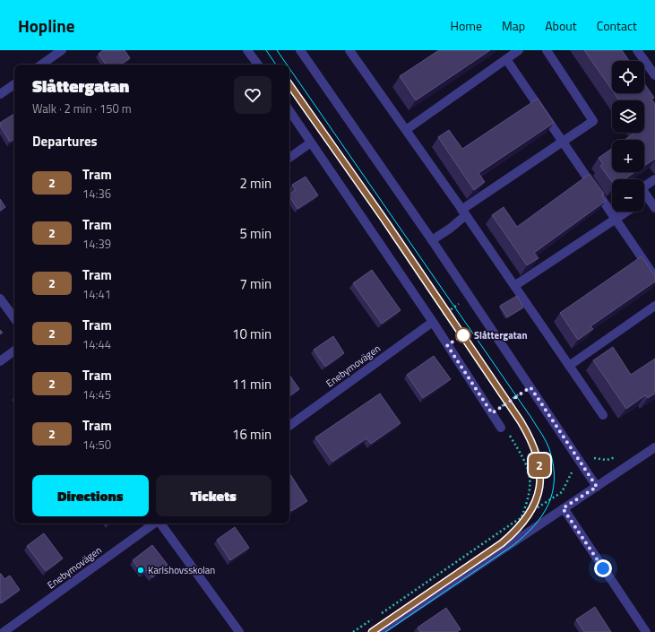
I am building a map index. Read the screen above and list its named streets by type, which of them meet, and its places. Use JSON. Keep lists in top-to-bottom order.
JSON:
{
  "streets": {
    "street": ["Enebymovägen"]
  },
  "places": ["Slåttergatan", "Karlshovsskolan"],
  "lines": ["tram line 2"],
  "page": {
    "header": "Hopline",
    "nav": [
      "Home",
      "Map",
      "About",
      "Contact"
    ],
    "on_map": "2",
    "map_buttons": ["+", "−"],
    "heading": [
      ["Slåttergatan", "Walk · 2 min · 150 m"],
      "Departures"
    ],
    "list": [
      {
        "mark": "2",
        "name": "Tram",
        "note": "14:36",
        "value": "2 min"
      },
      {
        "mark": "2",
        "name": "Tram",
        "note": "14:39",
        "value": "5 min"
      },
      {
        "mark": "2",
        "name": "Tram",
        "note": "14:41",
        "value": "7 min"
      },
      {
        "mark": "2",
        "name": "Tram",
        "note": "14:44",
        "value": "10 min"
      },
      {
        "mark": "2",
        "name": "Tram",
        "note": "14:45",
        "value": "11 min"
      },
      {
        "mark": "2",
        "name": "Tram",
        "note": "14:50",
        "value": "16 min"
      }
    ],
    "buttons": ["Directions", "Tickets"]
  }
}
